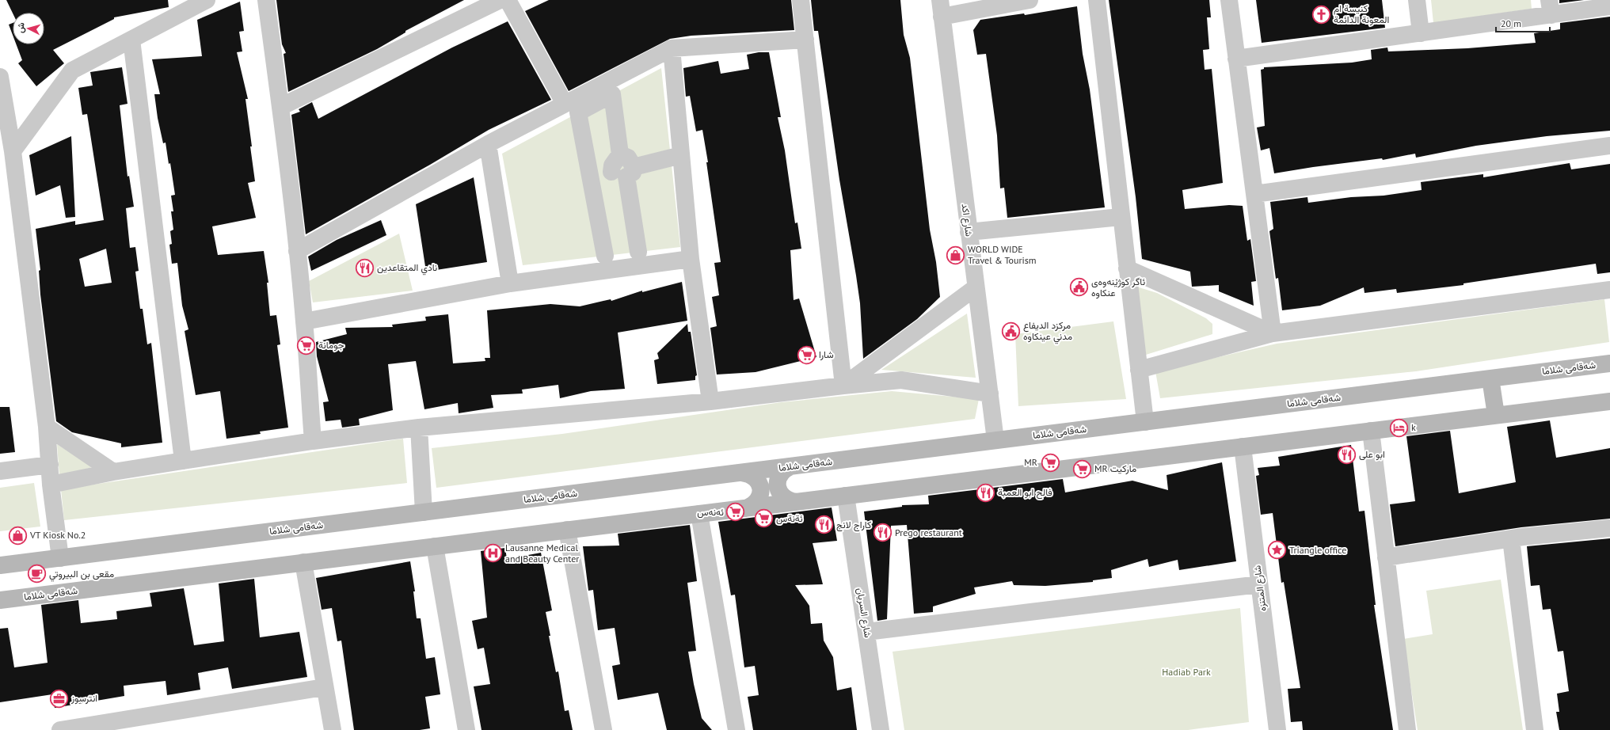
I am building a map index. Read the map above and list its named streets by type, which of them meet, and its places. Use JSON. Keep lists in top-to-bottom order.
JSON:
{
  "streets": {
    "main road": ["شەقامی شلاما"],
    "street": ["شارع اكد", "شارع المتنزه", "شارع السريان"]
  },
  "crossings": [
    ["شارع اكد", "شەقامی شلاما"],
    ["شەقامی شلاما", "شارع المتنزه"],
    ["شەقامی شلاما", "شارع السريان"]
  ],
  "parks": ["Hadiab Park"],
  "places": {
    "church": ["كنيسة ام المعونة الدائمة"],
    "shop": ["WORLD WIDE Travel & Tourism", "VT Kiosk No.2"],
    "restaurant": [
      "نادي المتقاعدین",
      "ابو علی",
      "فالح ابو العمبة",
      "كاراج لانج",
      "Prego restaurant"
    ],
    "public building": ["ئاگر كوژێنه‌وه‌ی عنكاوه", "مرکزد الدیفاع مدني عينكاوه"],
    "supermarket": [
      "جومانة",
      "شارا",
      "MR",
      "MR ماركيت",
      "ئەنەس",
      "ئةنةس"
    ],
    "hotel": ["k"],
    "place": ["Triangle office"],
    "hospital": ["Lausanne Medical and Beauty Center"],
    "cafe": ["مقعى بن البيروتي"],
    "office": ["انترسوز"]
  },
  "scale_bar": "20 m",
  "north": "left"
}
